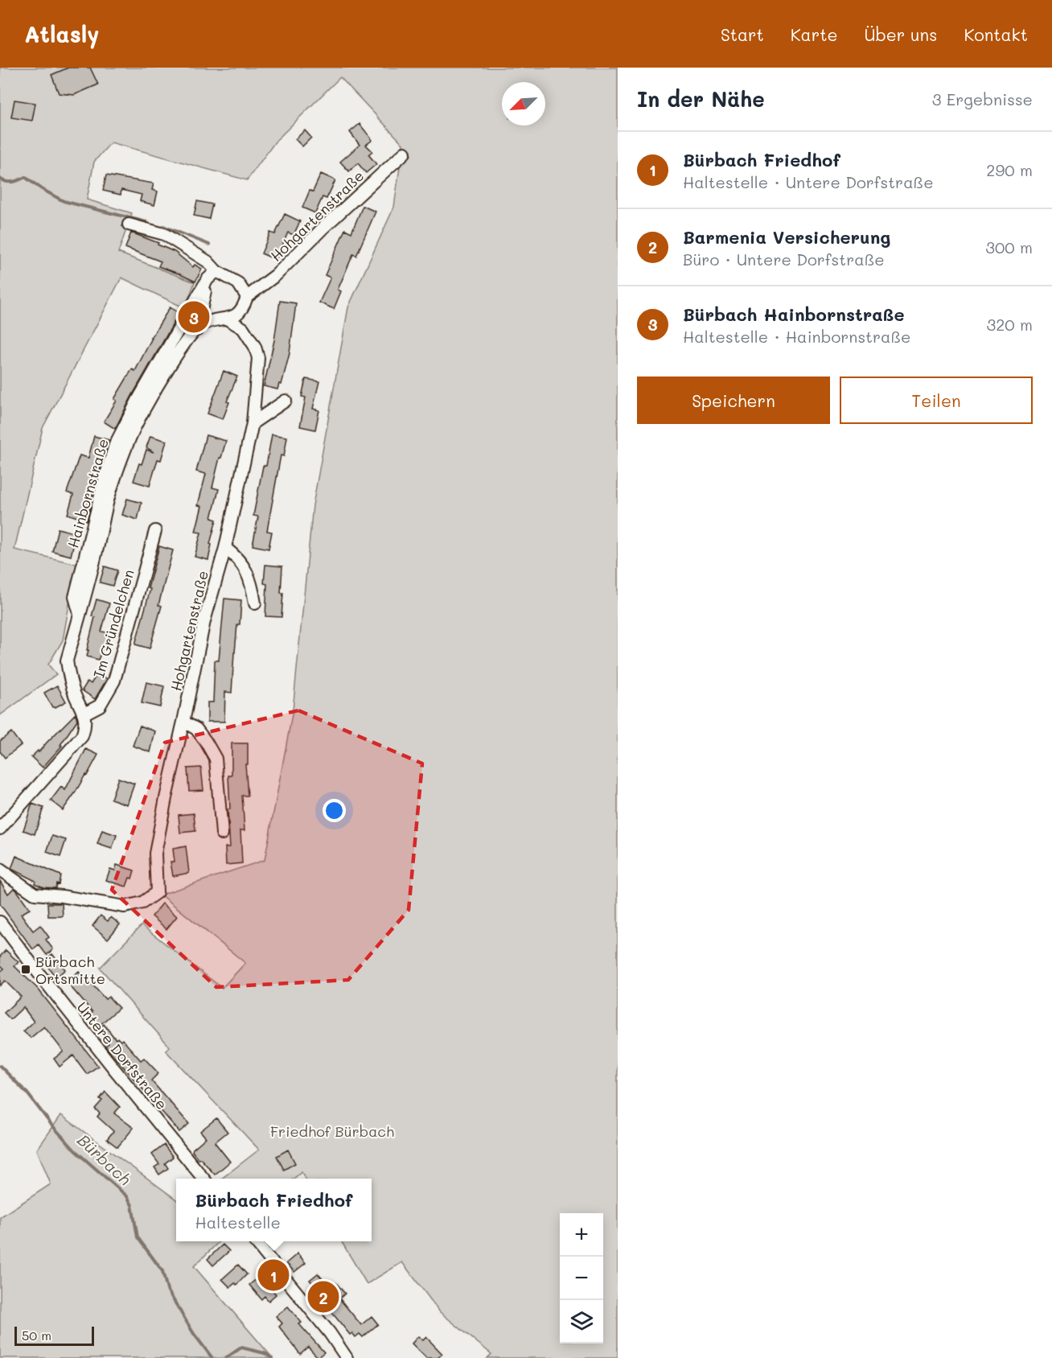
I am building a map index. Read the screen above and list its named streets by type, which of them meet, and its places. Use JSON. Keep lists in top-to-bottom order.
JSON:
{
  "streets": {
    "street": [
      "Hohgartenstraße",
      "Hainbornstraße",
      "Im Gründelchen",
      "Untere Dorfstraße"
    ]
  },
  "crossings": [
    ["Hohgartenstraße", "Hainbornstraße"],
    ["Hainbornstraße", "Im Gründelchen"]
  ],
  "water": ["Bürbach"],
  "parks": ["Friedhof Bürbach"],
  "places": {
    "transit": ["Bürbach Ortsmitte"]
  },
  "scale_bar": "50 m",
  "north": "bottom left",
  "page": {
    "header": "Atlasly",
    "nav": [
      "Start",
      "Karte",
      "Über uns",
      "Kontakt"
    ],
    "heading": ["In der Nähe", "3 Ergebnisse"],
    "list": [
      {
        "mark": "1",
        "name": "Bürbach Friedhof",
        "note": "Haltestelle · Untere Dorfstraße",
        "value": "290 m"
      },
      {
        "mark": "2",
        "name": "Barmenia Versicherung",
        "note": "Büro · Untere Dorfstraße",
        "value": "300 m"
      },
      {
        "mark": "3",
        "name": "Bürbach Hainbornstraße",
        "note": "Haltestelle · Hainbornstraße",
        "value": "320 m"
      }
    ],
    "pins": ["3", "1", "2"],
    "buttons": ["Speichern", "Teilen"],
    "popup": ["Bürbach Friedhof", "Haltestelle"],
    "map_buttons": ["+", "−"],
    "scale": "50 m"
  }
}
